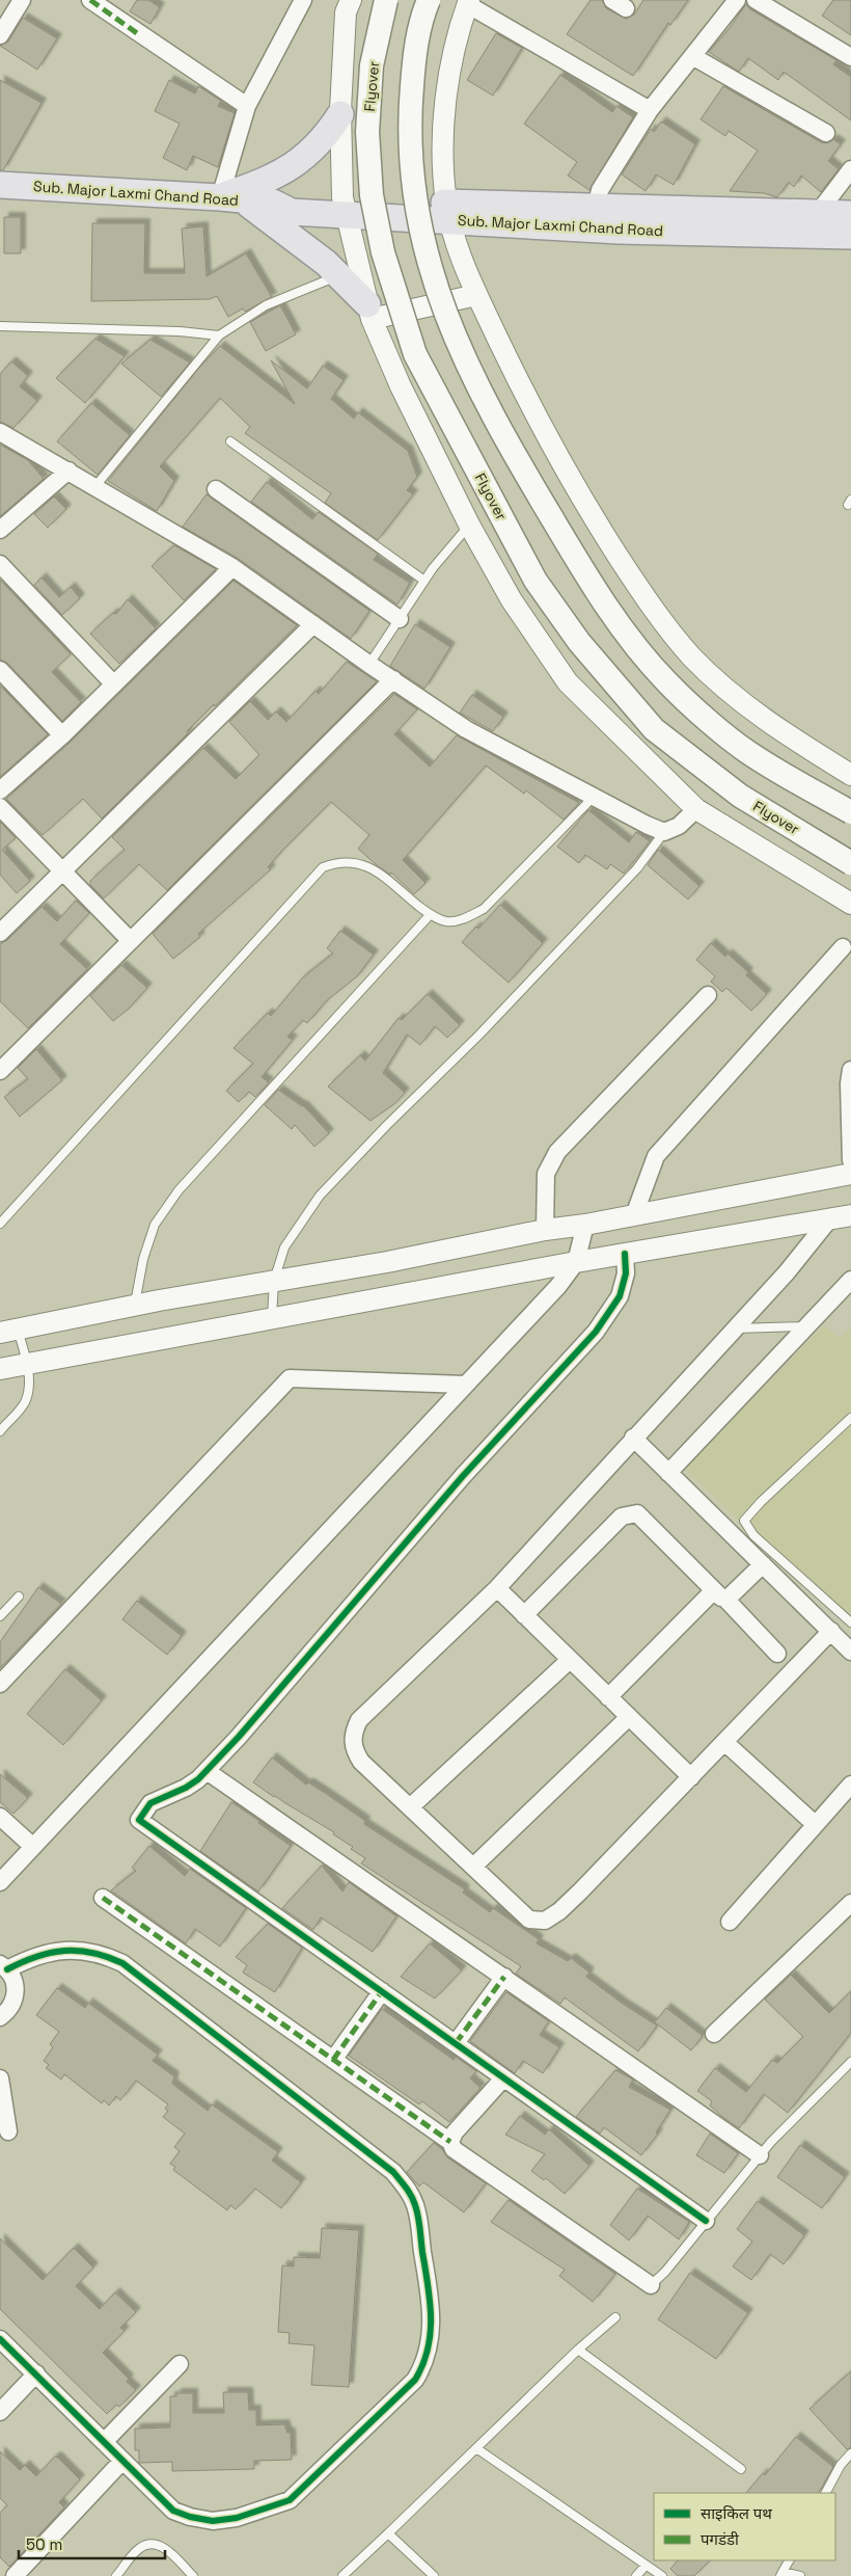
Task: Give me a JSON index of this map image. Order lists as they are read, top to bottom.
{
  "streets": {
    "main road": ["Flyover", "Sub. Major Laxmi Chand Road"]
  },
  "legend": ["साइकिल पथ", "पगडंडी"],
  "scale_bar": "50 m"
}
